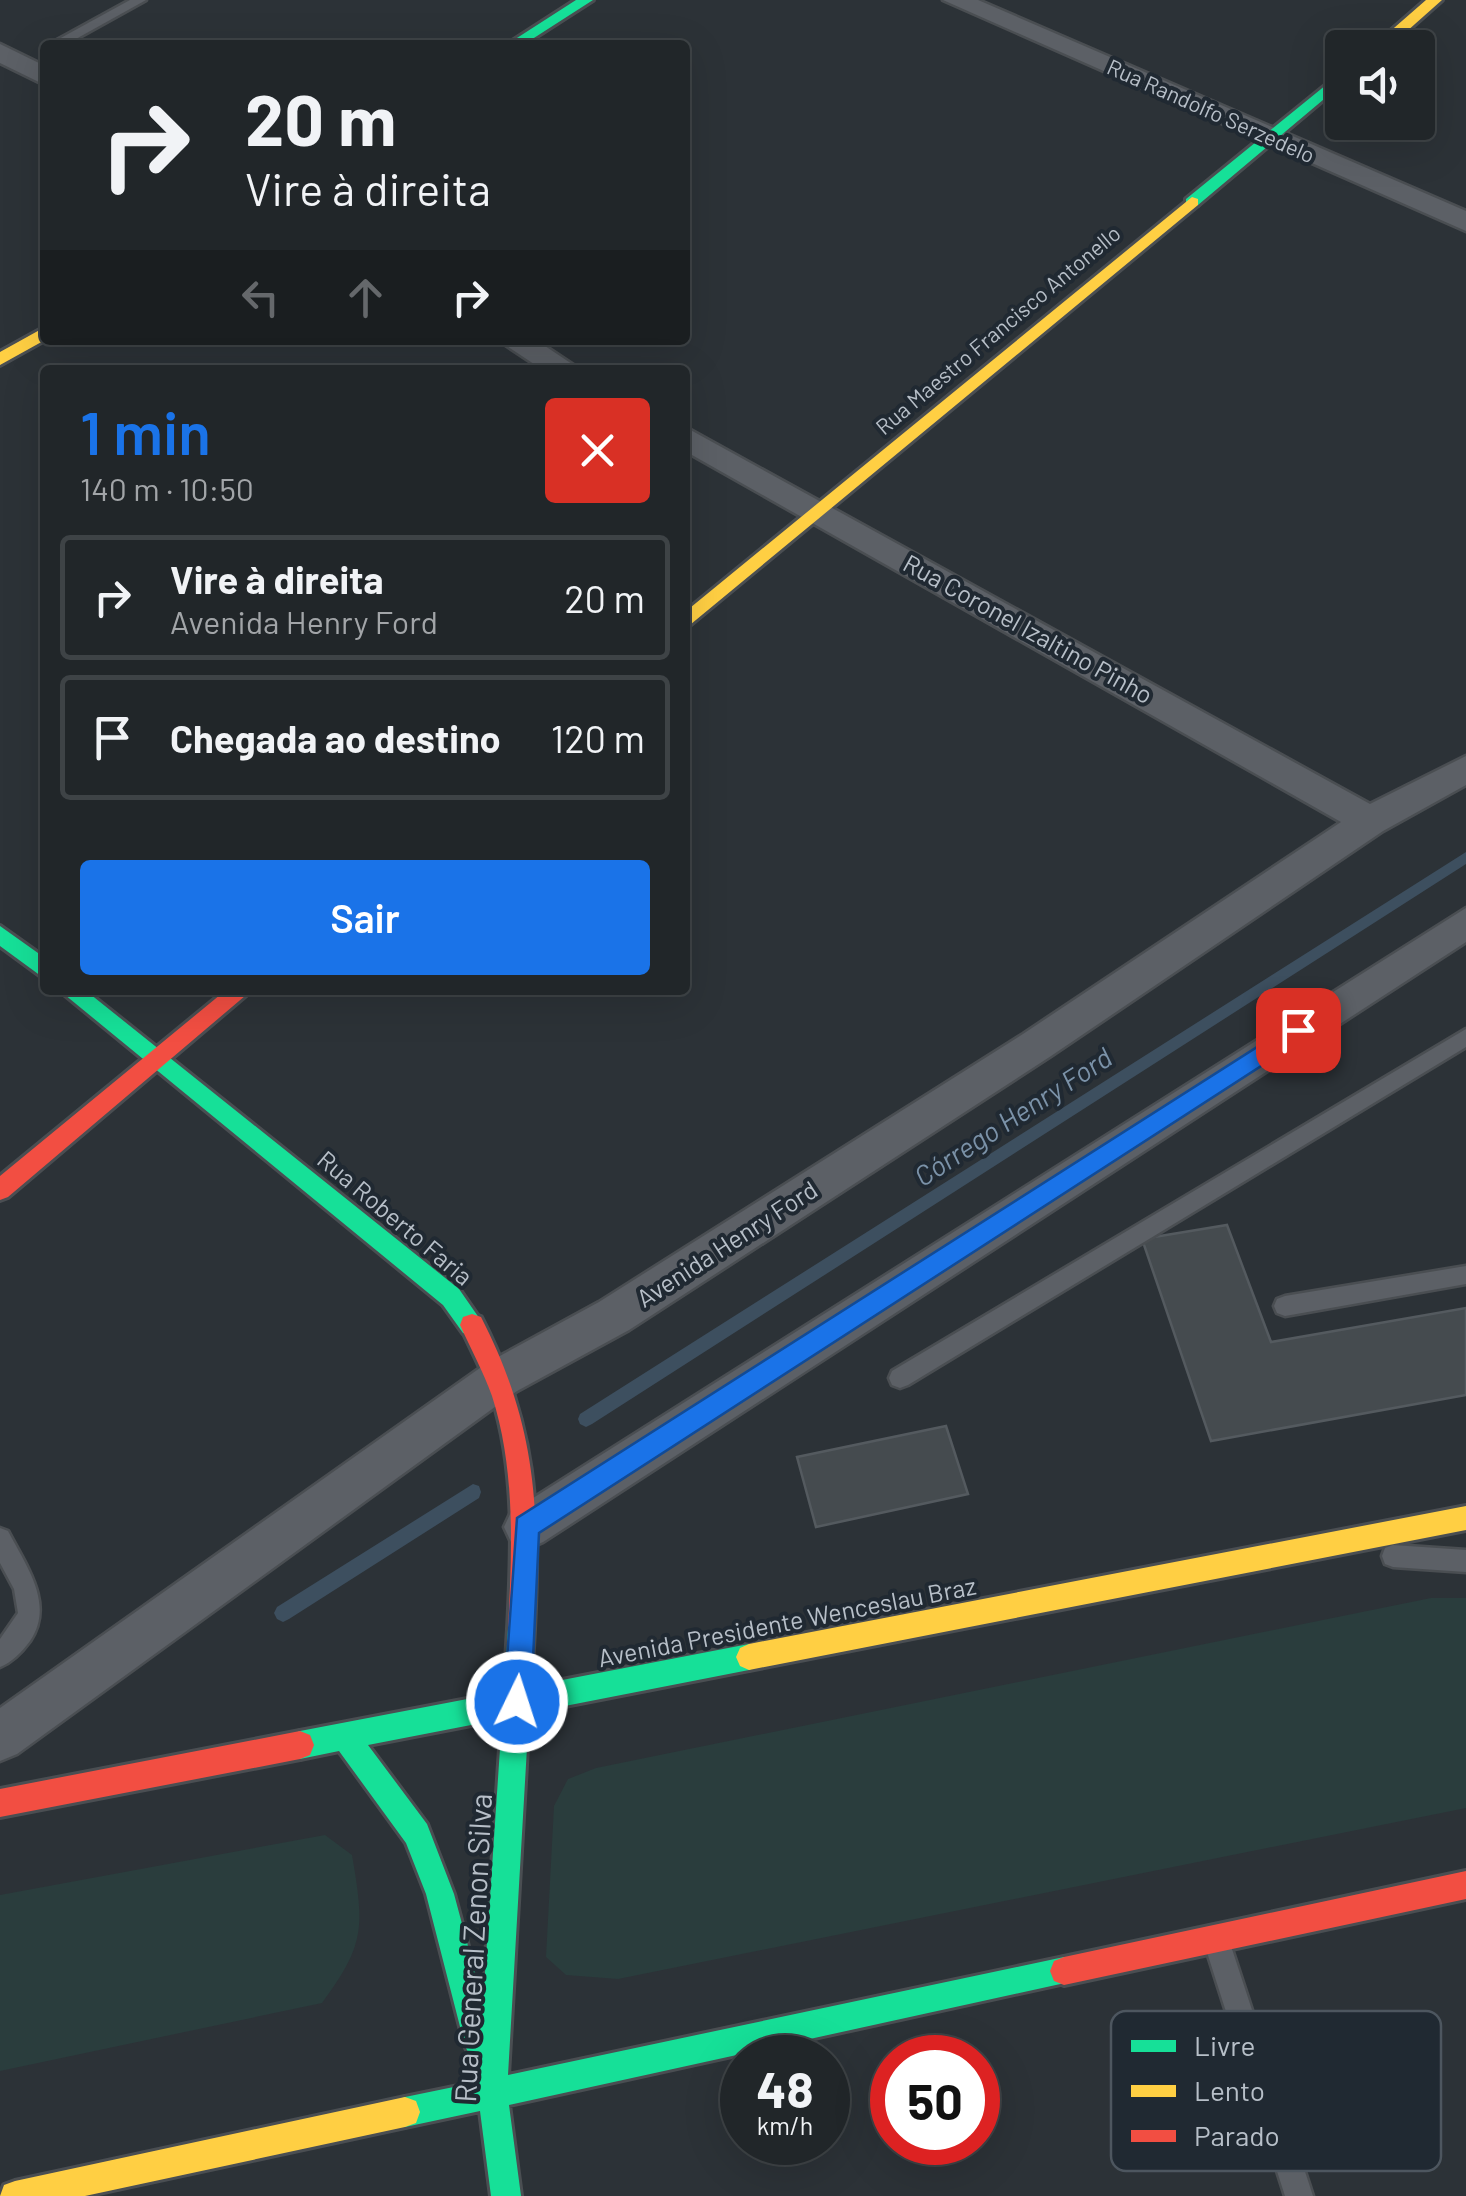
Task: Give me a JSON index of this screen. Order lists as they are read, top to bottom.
{
  "streets": {
    "main road": [
      "Rua Maestro Francisco Antonello",
      "Rua Roberto Faria",
      "Avenida Presidente Wenceslau Braz",
      "Rua General Zenon Silva"
    ],
    "street": ["Rua Randolfo Serzedelo", "Rua Coronel Izaltino Pinho", "Avenida Henry Ford"]
  },
  "crossings": [
    ["Rua Randolfo Serzedelo", "Rua Maestro Francisco Antonello"],
    ["Rua Maestro Francisco Antonello", "Rua Coronel Izaltino Pinho"],
    ["Rua Coronel Izaltino Pinho", "Avenida Henry Ford"],
    ["Rua Roberto Faria", "Avenida Henry Ford"],
    ["Rua Roberto Faria", "Avenida Presidente Wenceslau Braz"],
    ["Rua Roberto Faria", "Rua General Zenon Silva"],
    ["Avenida Presidente Wenceslau Braz", "Rua General Zenon Silva"]
  ],
  "water": ["Córrego Henry Ford"],
  "legend": ["Livre", "Lento", "Parado"],
  "page": {
    "turn": ["20 m", "Vire à direita"],
    "heading": ["1 min", "140 m · 10:50"],
    "list": [
      {
        "name": "Vire à direita",
        "note": "Avenida Henry Ford",
        "value": "20 m"
      },
      {
        "name": "Chegada ao destino",
        "value": "120 m"
      }
    ],
    "buttons": "Sair",
    "speed": "48 km/h",
    "limit": "50"
  }
}
